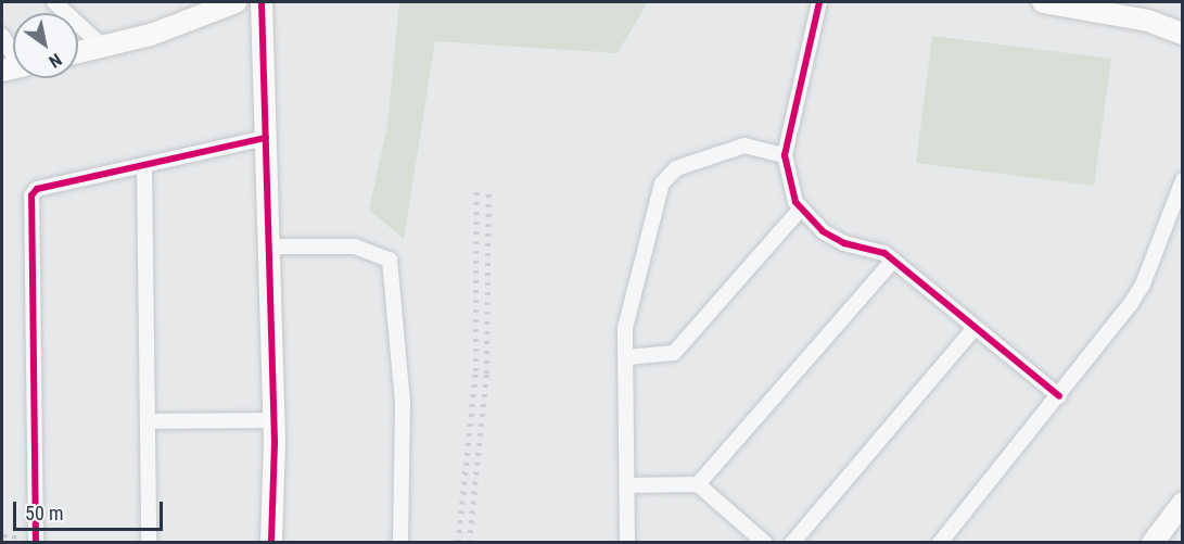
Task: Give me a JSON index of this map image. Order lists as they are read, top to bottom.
{
  "scale_bar": "50 m",
  "north": "bottom right"
}
